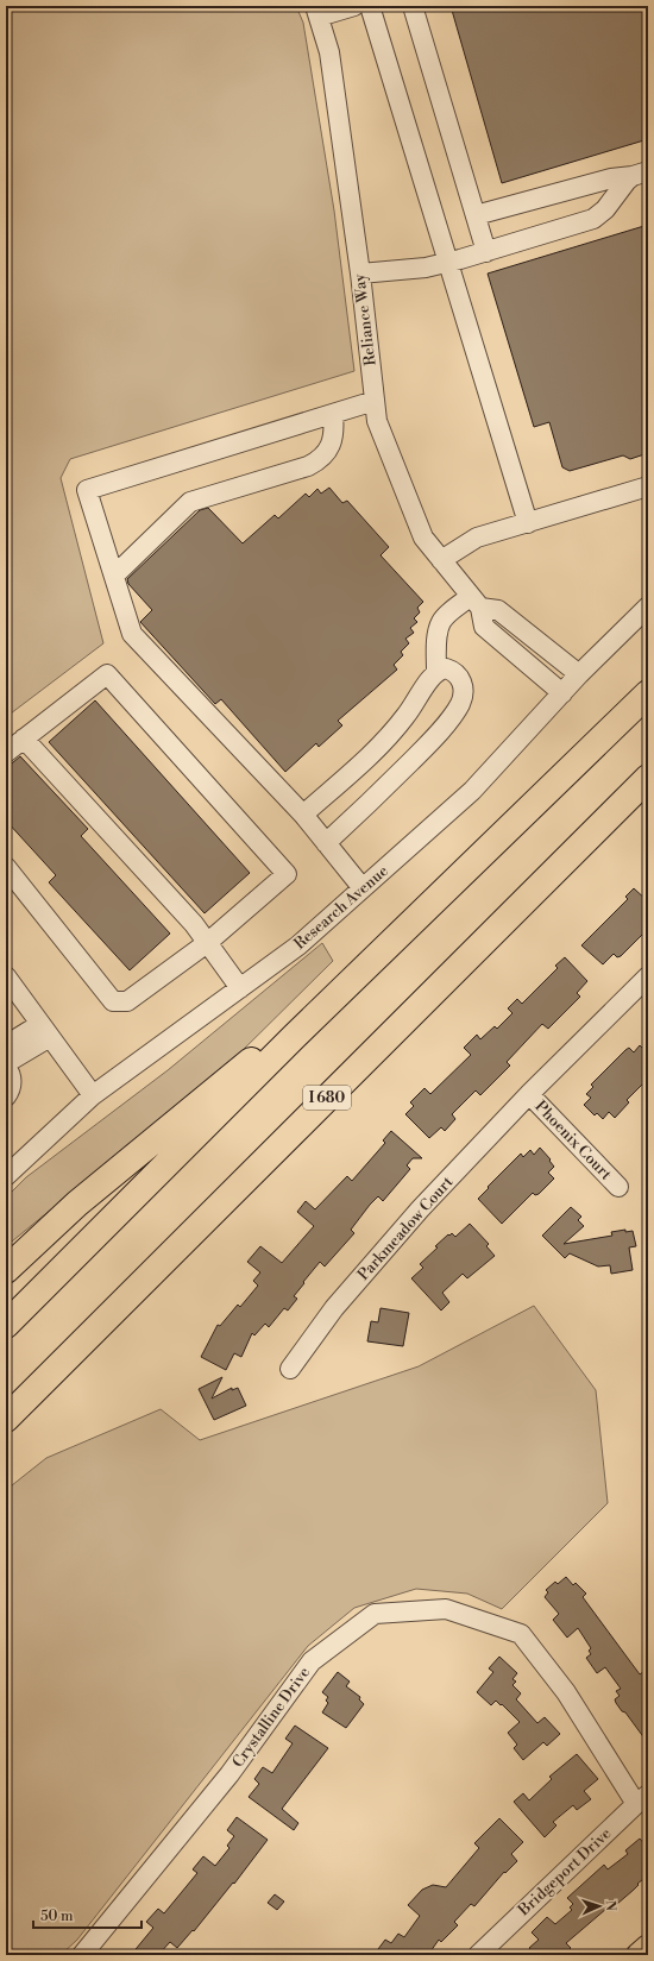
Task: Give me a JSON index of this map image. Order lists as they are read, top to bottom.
{
  "streets": {
    "highway": ["I 680"],
    "street": [
      "Reliance Way",
      "Research Avenue",
      "Phoenix Court",
      "Parkmeadow Court",
      "Crystalline Drive",
      "Bridgeport Drive"
    ]
  },
  "crossings": [
    ["Reliance Way", "Research Avenue"],
    ["Phoenix Court", "Parkmeadow Court"],
    ["Crystalline Drive", "Bridgeport Drive"]
  ],
  "scale_bar": "50 m",
  "north": "right"
}
